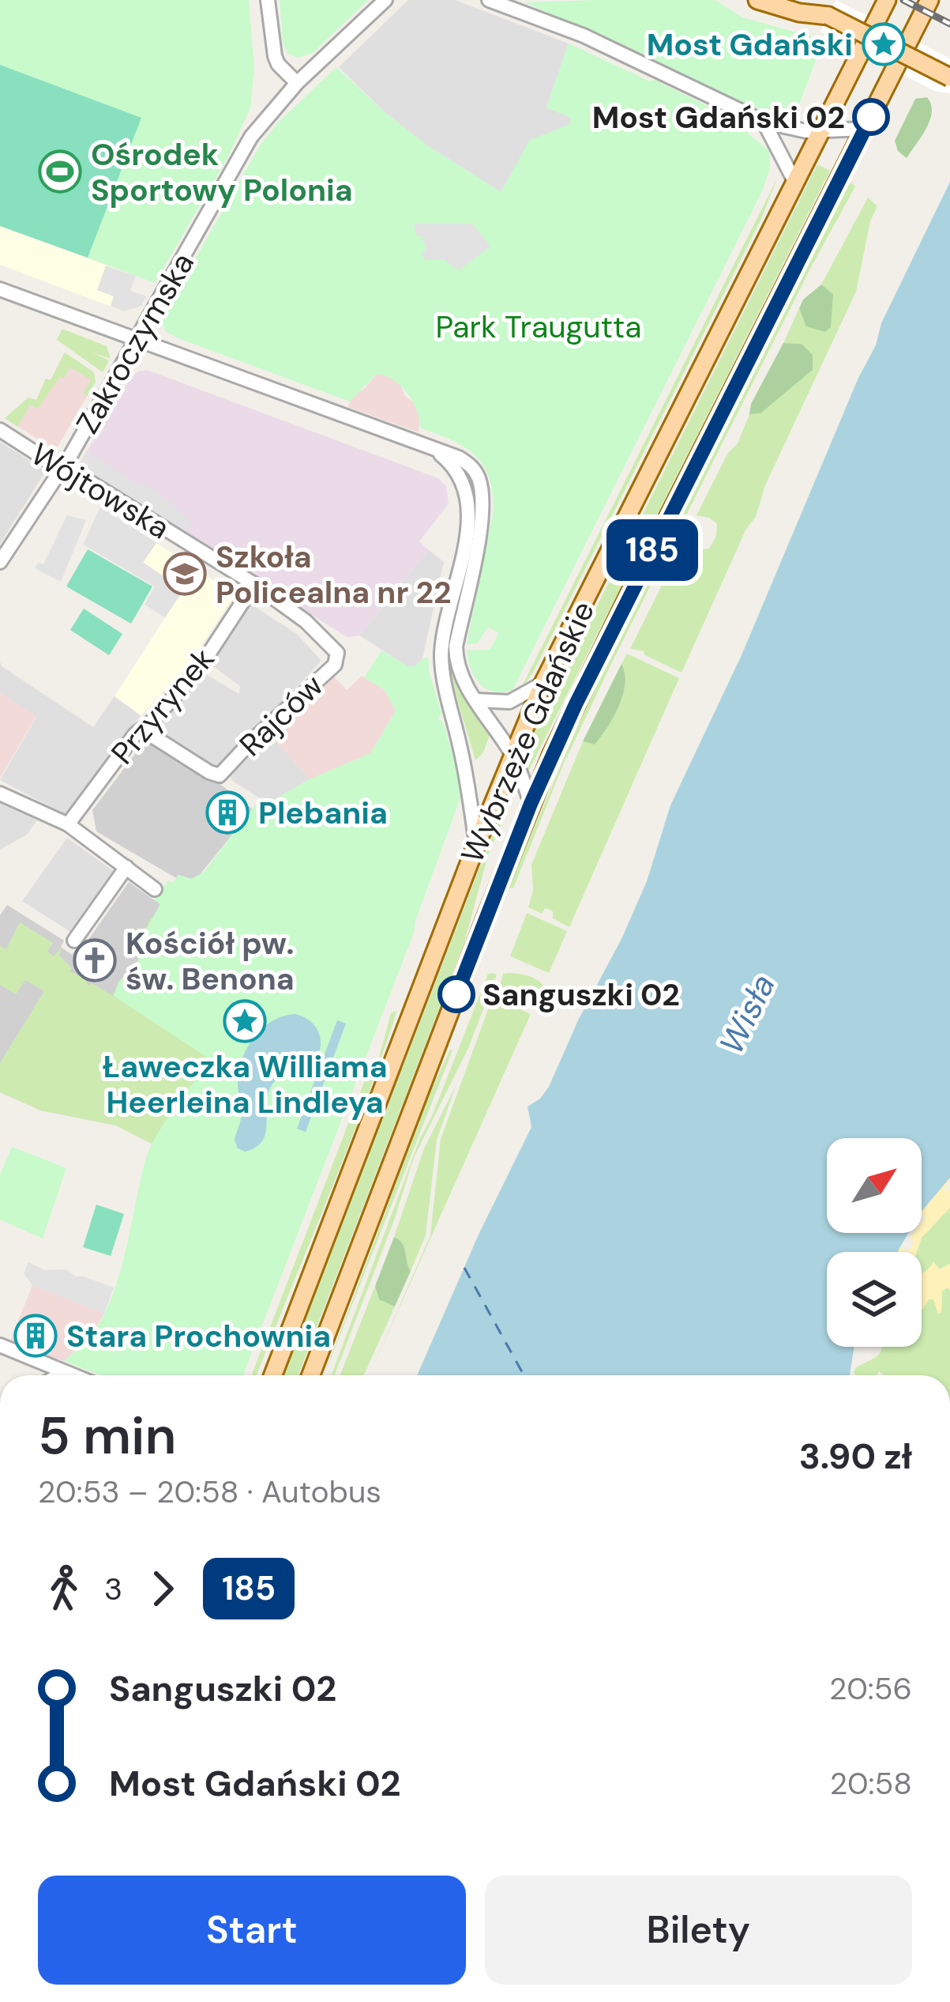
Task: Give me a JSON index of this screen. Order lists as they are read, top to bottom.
{
  "streets": {
    "main road": ["Wybrzeże Gdańskie"],
    "street": [
      "Zakroczymska",
      "Wójtowska",
      "Przyrynek",
      "Rajców"
    ]
  },
  "crossings": [
    ["Zakroczymska", "Wójtowska"],
    ["Wójtowska", "Przyrynek"],
    ["Wójtowska", "Rajców"],
    ["Przyrynek", "Rajców"]
  ],
  "water": ["Wisła"],
  "parks": ["Park Traugutta"],
  "places": {
    "place": ["Most Gdański", "Ławeczka Williama Heerleina Lindleya"],
    "other": ["Most Gdański 02", "Sanguszki 02"],
    "sports": ["Ośrodek Sportowy Polonia"],
    "school or university": ["Szkoła Policealna nr 22"],
    "building": ["Plebania", "Stara Prochownia"],
    "church": ["Kościół pw. św. Benona"]
  },
  "lines": ["bus line 185"],
  "north": "top right",
  "page": {
    "on_map": "185",
    "heading": ["5 min", "20:53 – 20:58 · Autobus", "3.90 zł"],
    "legs": ["3", "185"],
    "list": [
      {
        "name": "Sanguszki 02",
        "value": "20:56"
      },
      {
        "name": "Most Gdański 02",
        "value": "20:58"
      }
    ],
    "buttons": ["Start", "Bilety"]
  }
}
